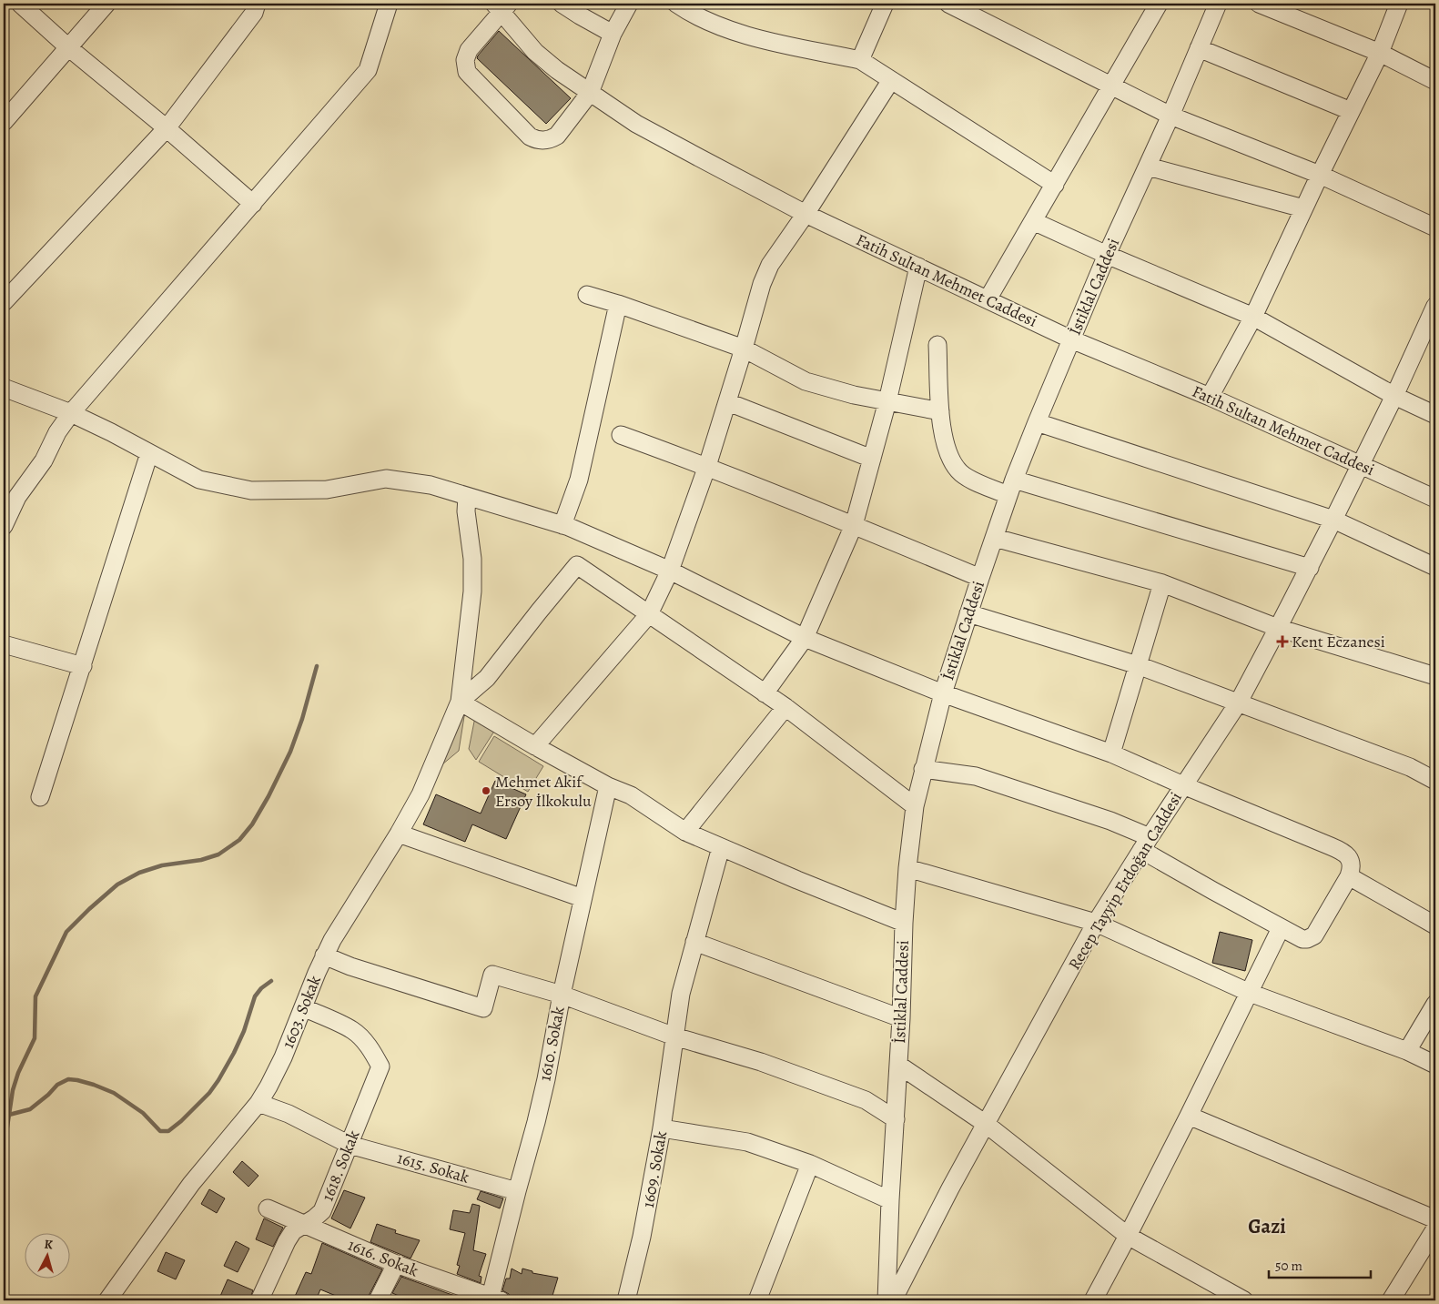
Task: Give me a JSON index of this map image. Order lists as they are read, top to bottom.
{
  "streets": {
    "street": [
      "Fatih Sultan Mehmet Caddesi",
      "İstiklal Caddesi",
      "Recep Tayyip Erdoğan Caddesi",
      "1603. Sokak",
      "1610. Sokak",
      "1618. Sokak",
      "1615. Sokak",
      "1609. Sokak",
      "1616. Sokak"
    ]
  },
  "crossings": [
    ["Fatih Sultan Mehmet Caddesi", "İstiklal Caddesi"],
    ["Fatih Sultan Mehmet Caddesi", "Recep Tayyip Erdoğan Caddesi"],
    ["1603. Sokak", "1618. Sokak"],
    ["1603. Sokak", "1615. Sokak"],
    ["1610. Sokak", "1615. Sokak"],
    ["1610. Sokak", "1616. Sokak"],
    ["1618. Sokak", "1615. Sokak"],
    ["1618. Sokak", "1616. Sokak"]
  ],
  "districts": ["Gazi"],
  "places": {
    "health": ["Kent Eczanesi"],
    "other": ["Mehmet Akif Ersoy İlkokulu"]
  },
  "scale_bar": "50 m",
  "north": "top"
}
